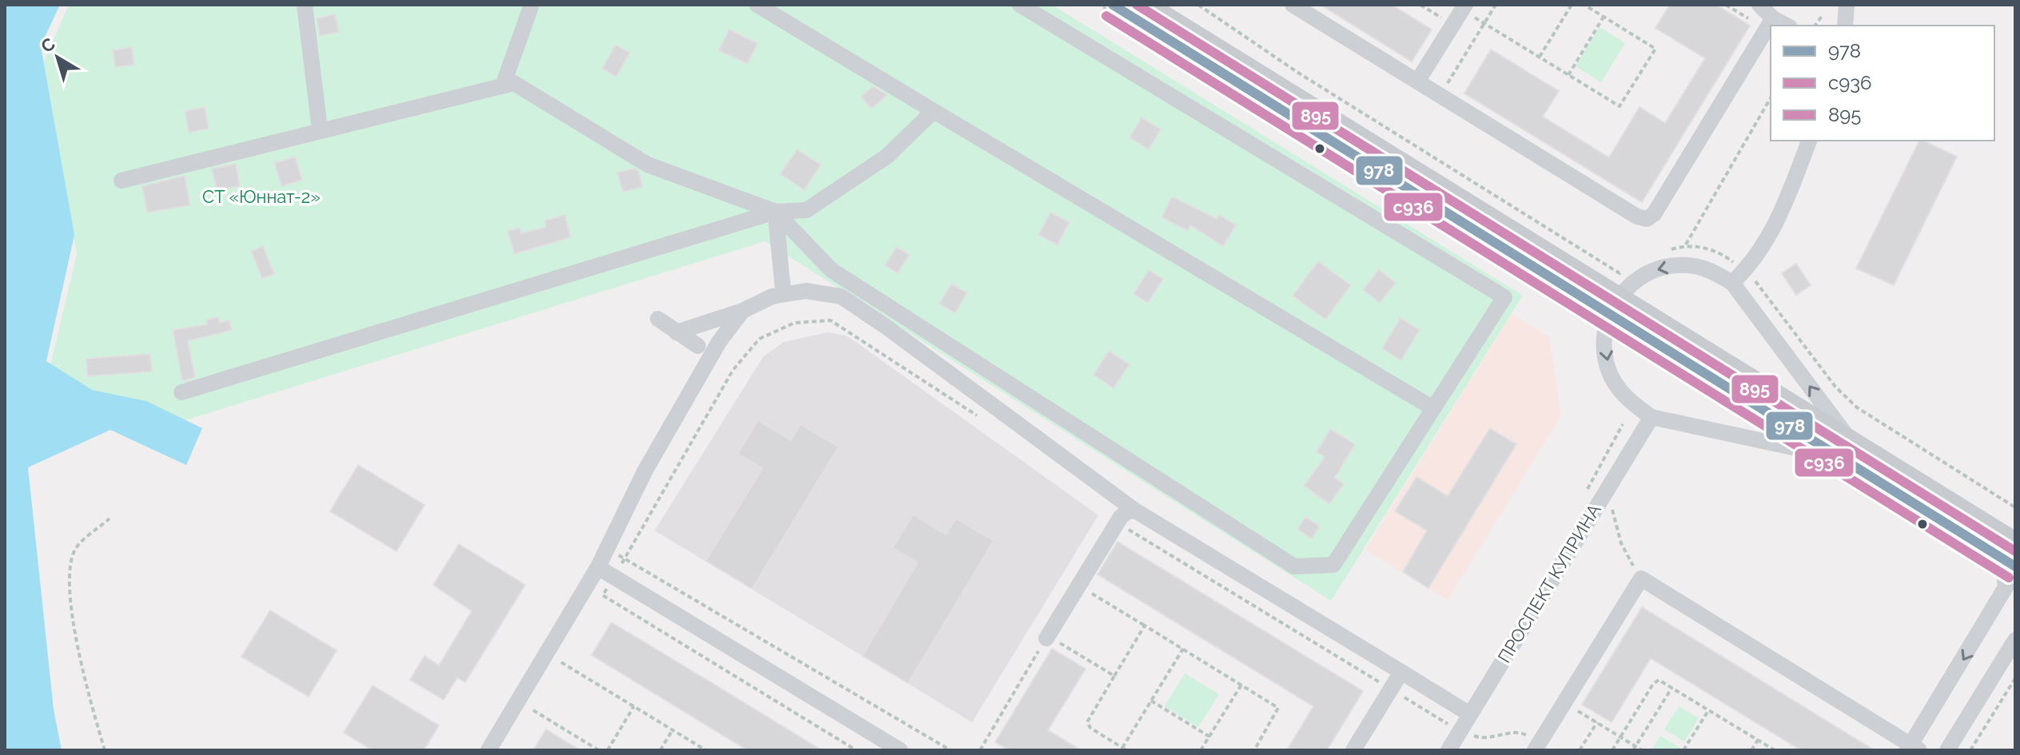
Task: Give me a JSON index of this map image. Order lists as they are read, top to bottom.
{
  "streets": {
    "street": ["ПРОСПЕКТ КУПРИНА"]
  },
  "parks": ["СТ «Юннат-2»"],
  "lines": ["transit line 978", "transit line 895", "transit line с936"],
  "legend": ["978", "с936", "895"],
  "north": "top left"
}
